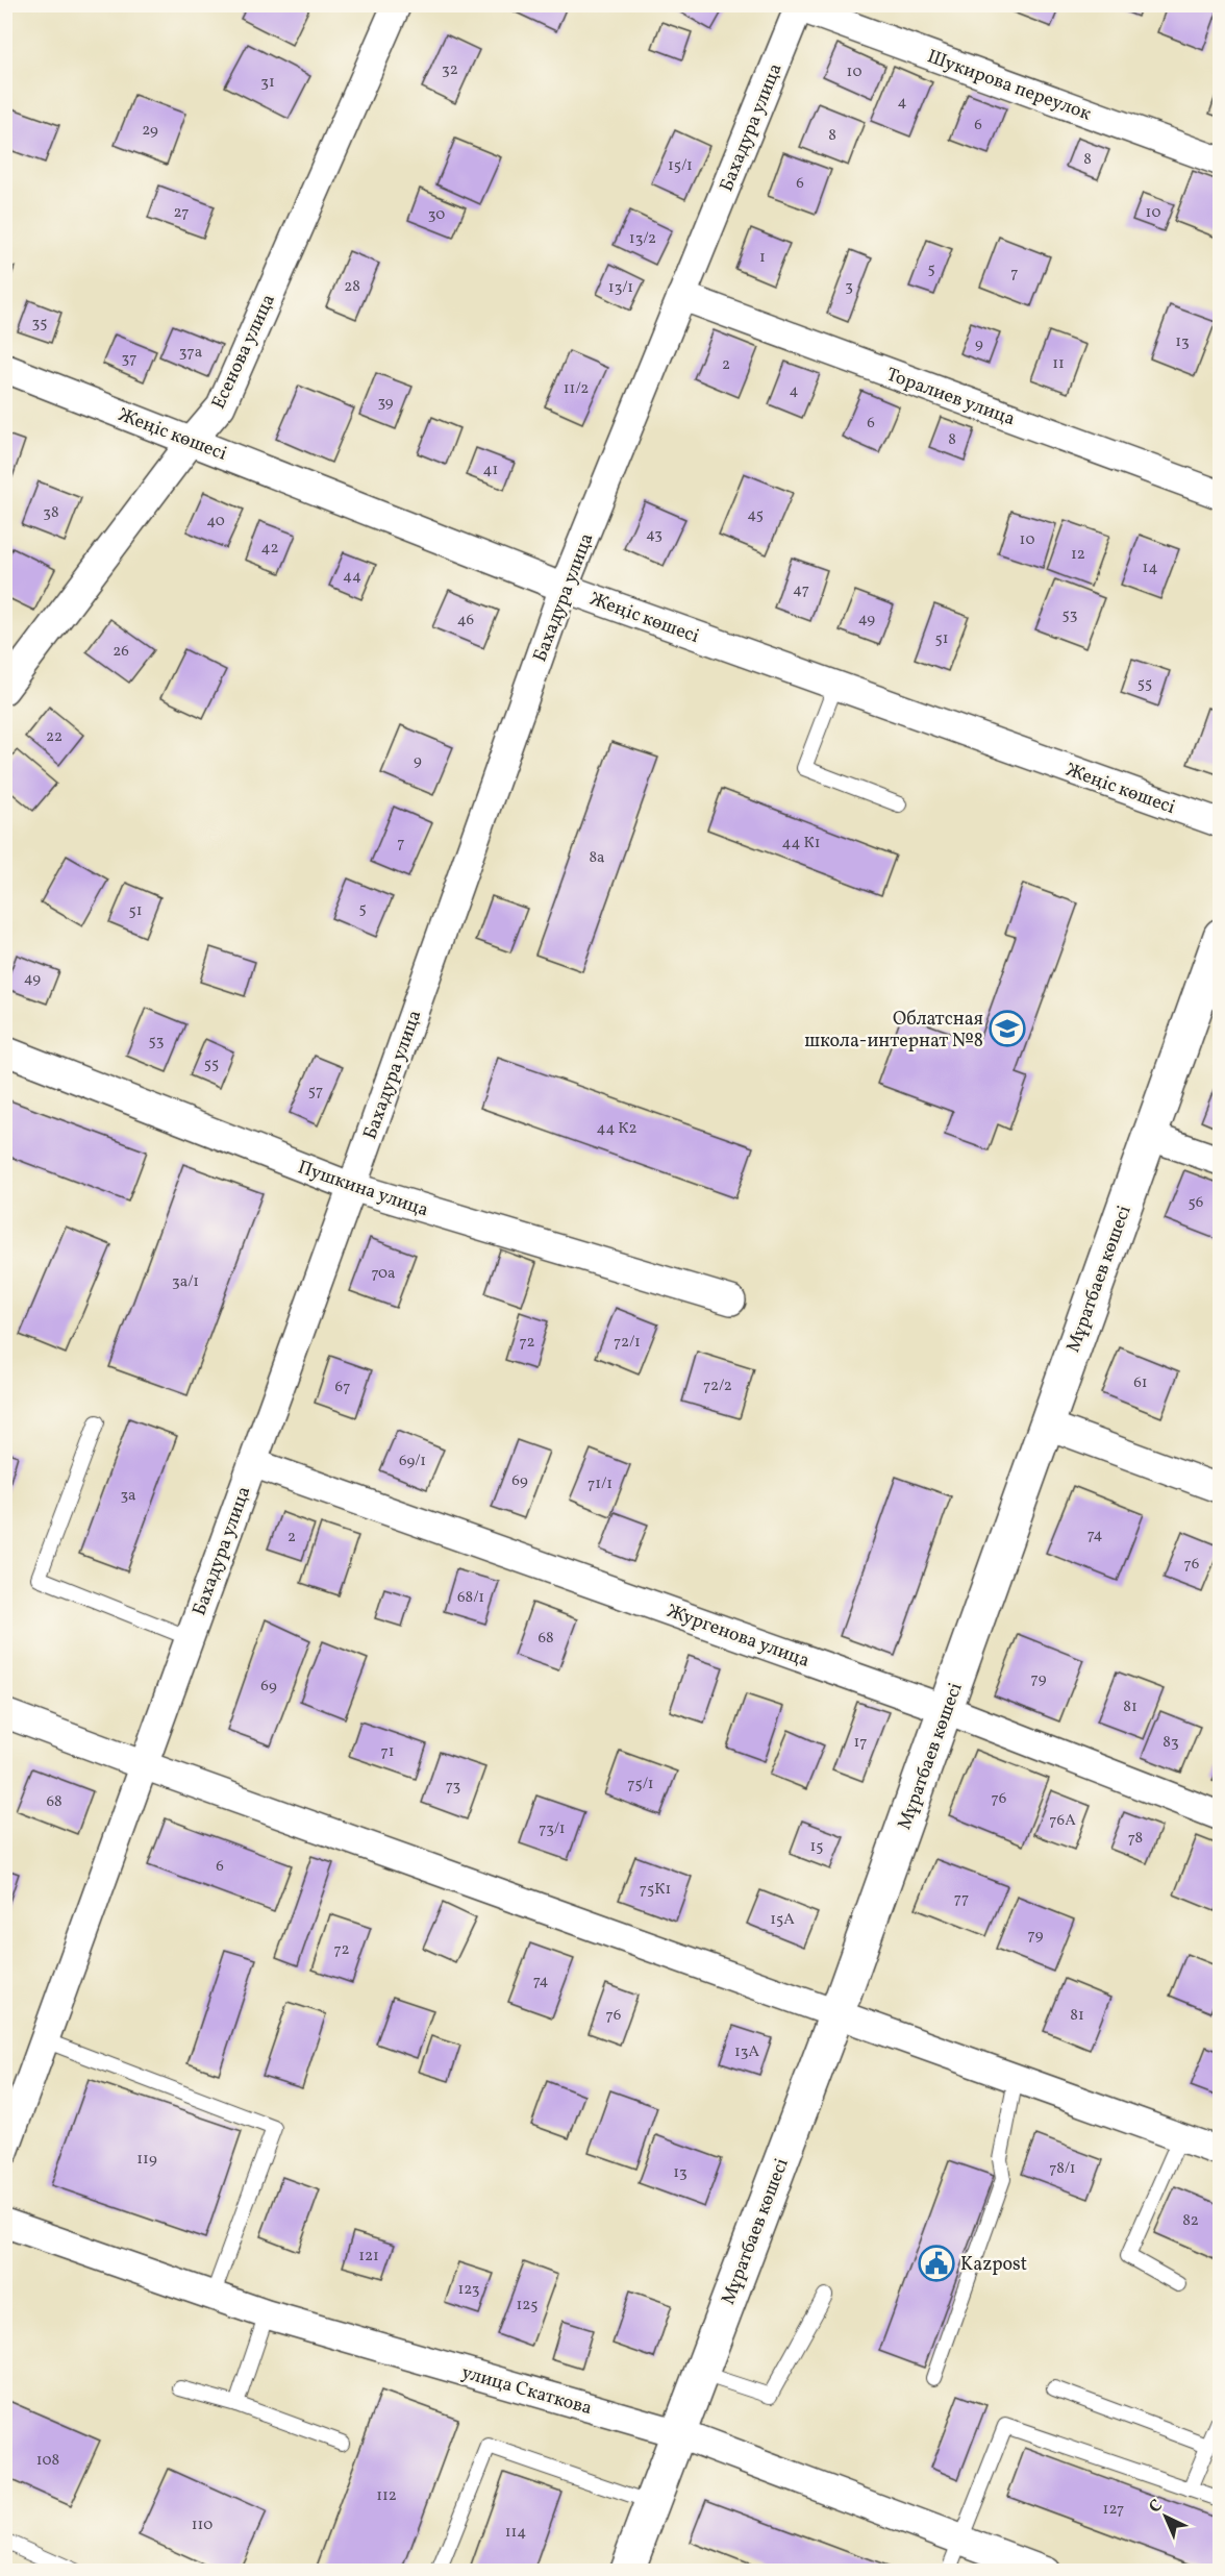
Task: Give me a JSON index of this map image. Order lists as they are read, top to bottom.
{
  "streets": {
    "street": [
      "Шукирова переулок",
      "Бахадура улица",
      "Есенова улица",
      "Торалиев улица",
      "Жеңіс көшесі",
      "Пушкина улица",
      "Мұратбаев көшесі",
      "Жургенова улица",
      "улица Скаткова"
    ]
  },
  "crossings": [
    ["Шукирова переулок", "Бахадура улица"],
    ["Бахадура улица", "Торалиев улица"],
    ["Бахадура улица", "Жеңіс көшесі"],
    ["Бахадура улица", "Пушкина улица"],
    ["Бахадура улица", "Жургенова улица"],
    ["Есенова улица", "Жеңіс көшесі"],
    ["Мұратбаев көшесі", "Жургенова улица"],
    ["Мұратбаев көшесі", "улица Скаткова"]
  ],
  "places": {
    "school or university": ["Облатсная школа-интернат №8"],
    "public building": ["Kazpost"]
  },
  "house_numbers": [
    "32",
    "10",
    "31",
    "4",
    "6",
    "29",
    "8",
    "8",
    "15/1",
    "6",
    "27",
    "10",
    "30",
    "13/2",
    "1",
    "5",
    "7",
    "28",
    "3",
    "13/1",
    "35",
    "13",
    "9",
    "37а",
    "37",
    "11",
    "2",
    "11/2",
    "4",
    "39",
    "6",
    "8",
    "41",
    "38",
    "45",
    "40",
    "43",
    "10",
    "42",
    "12",
    "14",
    "44",
    "47",
    "53",
    "49",
    "46",
    "51",
    "26",
    "55",
    "22",
    "9",
    "7",
    "44 К1",
    "8а",
    "5",
    "51",
    "49",
    "53",
    "55",
    "57",
    "44 К2",
    "56",
    "70а",
    "3а/1",
    "72",
    "72/1",
    "61",
    "72/2",
    "67",
    "69/1",
    "69",
    "71/1",
    "3а",
    "74",
    "2",
    "76",
    "68/1",
    "68",
    "79",
    "69",
    "81",
    "17",
    "83",
    "71",
    "75/1",
    "73",
    "76",
    "68",
    "76А",
    "73/1",
    "78",
    "15",
    "6",
    "75К1",
    "77",
    "15А",
    "79",
    "72",
    "74",
    "76",
    "81",
    "13А",
    "119",
    "78/1",
    "13",
    "82",
    "121",
    "123",
    "125",
    "108",
    "112",
    "127",
    "110",
    "114"
  ],
  "north": "top left"
}
